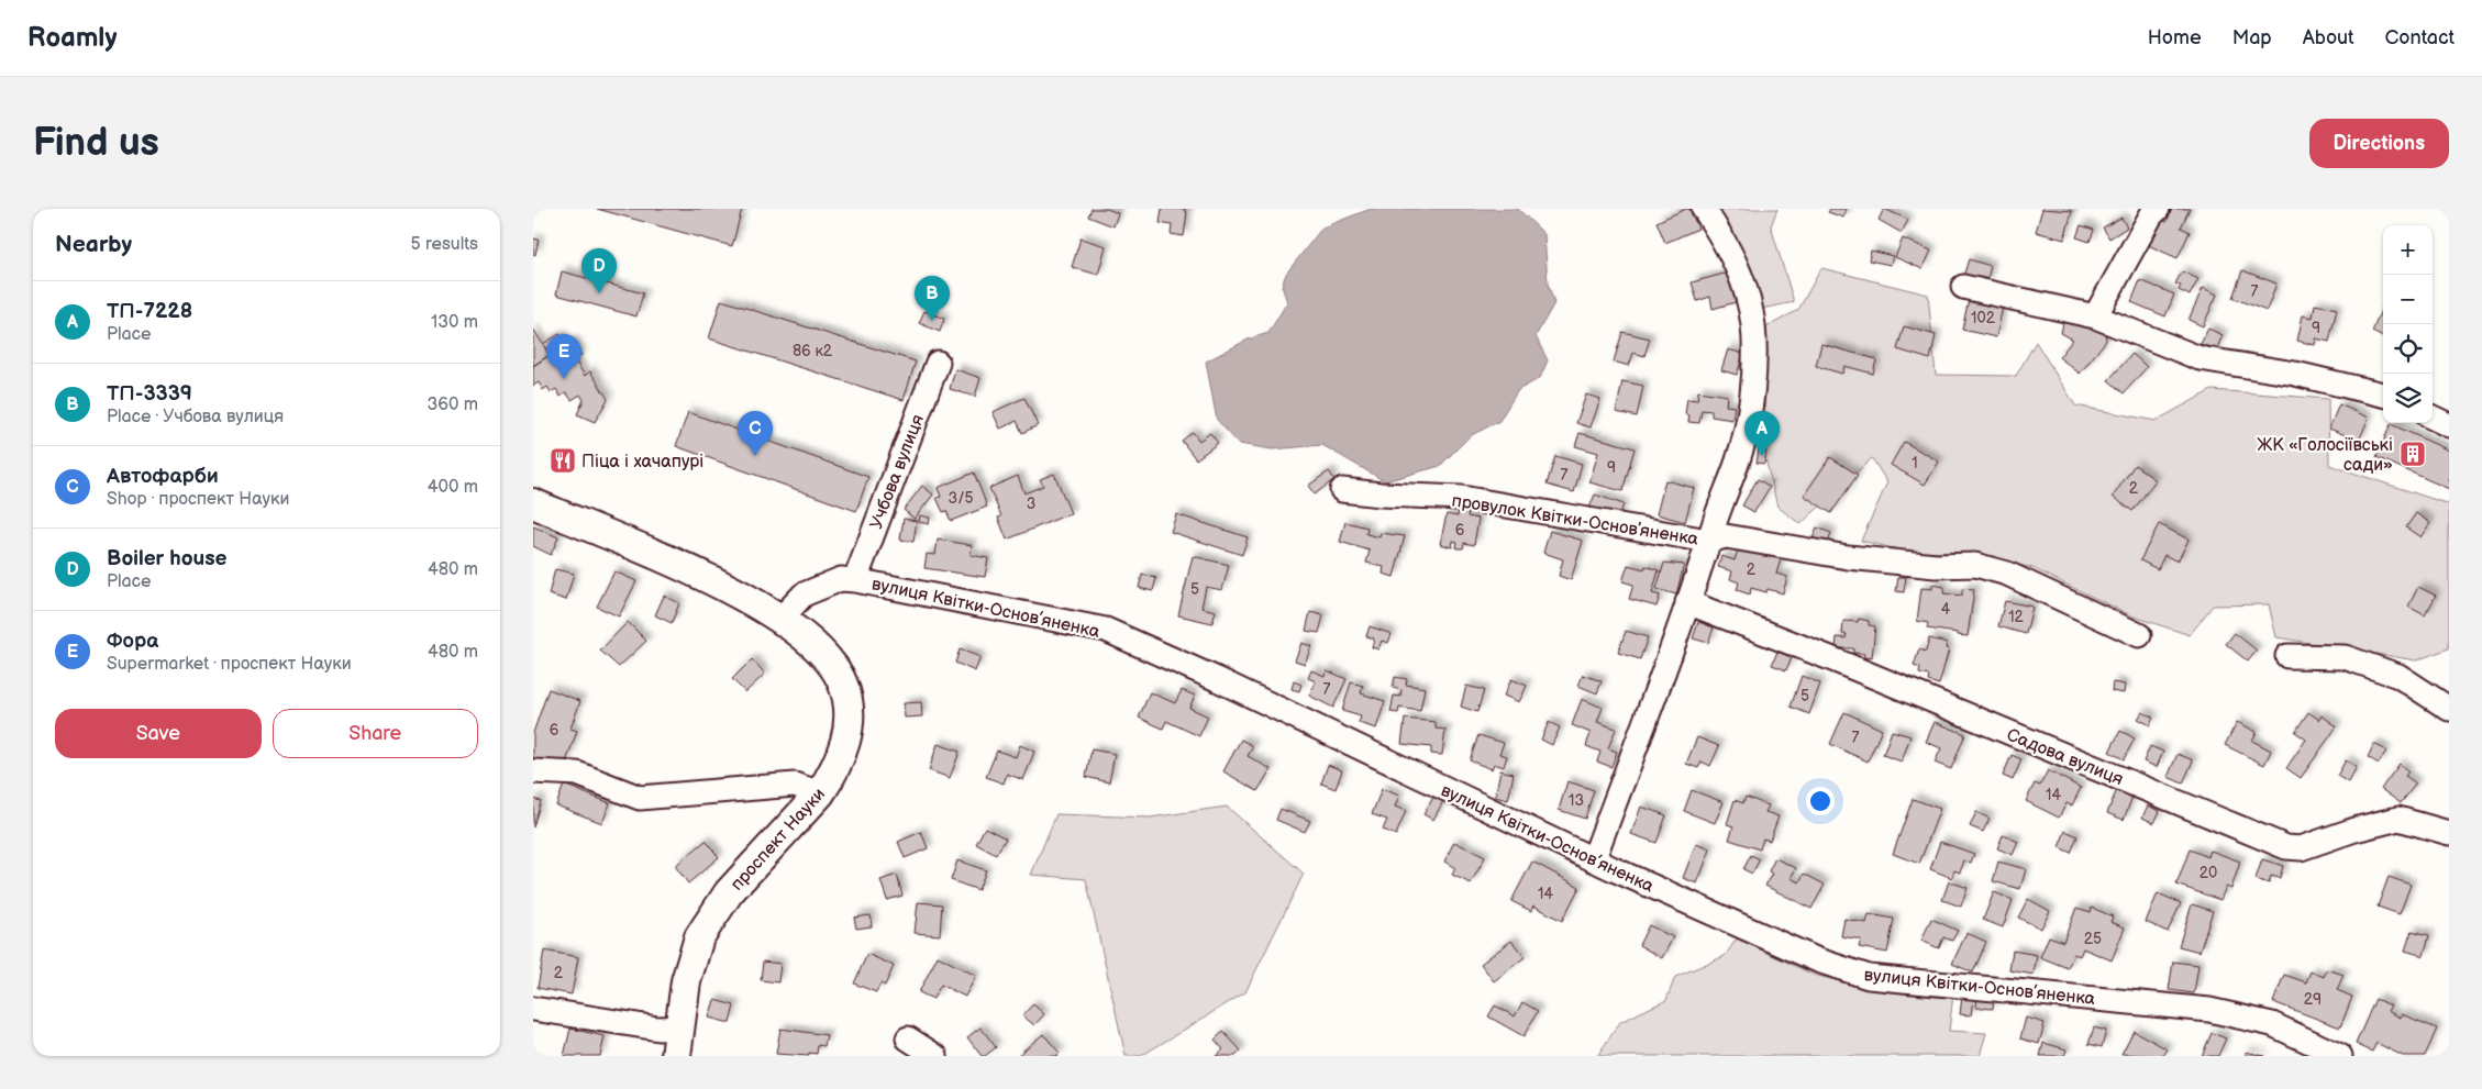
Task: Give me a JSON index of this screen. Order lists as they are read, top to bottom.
{
  "streets": {
    "main road": ["проспект Науки"],
    "street": [
      "Учбова вулиця",
      "провулок Квітки-Основʼяненка",
      "вулиця Квітки-Основ’яненка",
      "Садова вулиця"
    ]
  },
  "crossings": [
    ["Учбова вулиця", "вулиця Квітки-Основ’яненка"],
    ["провулок Квітки-Основʼяненка", "вулиця Квітки-Основ’яненка"],
    ["провулок Квітки-Основʼяненка", "Садова вулиця"],
    ["вулиця Квітки-Основ’яненка", "проспект Науки"]
  ],
  "places": {
    "building": ["ЖК «Голосіївські сади»"],
    "restaurant": ["Піца і хачапурі"]
  },
  "house_numbers": [
    "7",
    "102",
    "9",
    "86 к2",
    "1",
    "9",
    "7",
    "2",
    "3/5",
    "3",
    "6",
    "2",
    "5",
    "4",
    "12",
    "7",
    "5",
    "6",
    "7",
    "14",
    "13",
    "20",
    "14",
    "25",
    "2",
    "29"
  ],
  "page": {
    "header": "Roamly",
    "nav": [
      "Home",
      "Map",
      "About",
      "Contact"
    ],
    "buttons": [
      "Directions",
      ["Save", "Share"]
    ],
    "title": "Find us",
    "heading": ["Nearby", "5 results"],
    "map_buttons": ["+", "−"],
    "pins": [
      "D",
      "B",
      "E",
      "A",
      "C"
    ],
    "list": [
      {
        "mark": "A",
        "name": "ТП-7228",
        "note": "Place",
        "value": "130 m"
      },
      {
        "mark": "B",
        "name": "ТП-3339",
        "note": "Place · Учбова вулиця",
        "value": "360 m"
      },
      {
        "mark": "C",
        "name": "Автофарби",
        "note": "Shop · проспект Науки",
        "value": "400 m"
      },
      {
        "mark": "D",
        "name": "Boiler house",
        "note": "Place",
        "value": "480 m"
      },
      {
        "mark": "E",
        "name": "Фора",
        "note": "Supermarket · проспект Науки",
        "value": "480 m"
      }
    ]
  }
}
